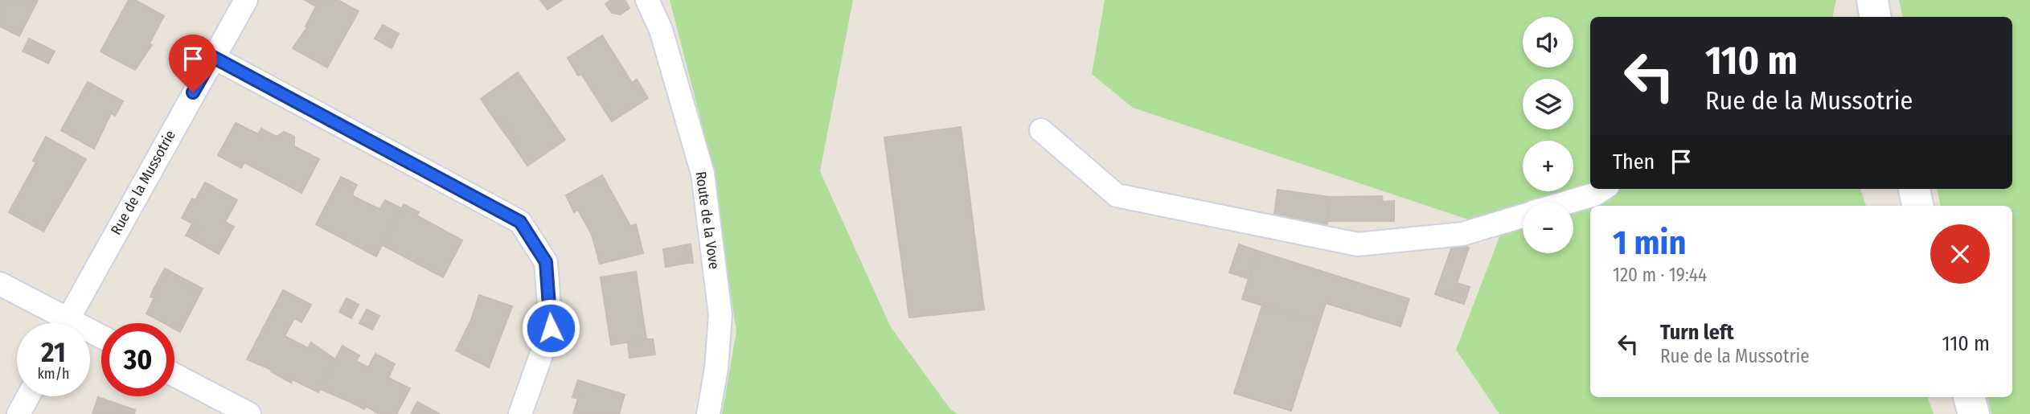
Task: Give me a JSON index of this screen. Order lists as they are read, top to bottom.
{
  "streets": {
    "street": ["Rue de la Mussotrie", "Route de la Vove"]
  },
  "page": {
    "map_buttons": ["+", "−"],
    "turn": ["110 m", "Rue de la Mussotrie"],
    "then": "Then",
    "heading": ["1 min", "120 m · 19:44"],
    "list": [
      {
        "name": "Turn left",
        "note": "Rue de la Mussotrie",
        "value": "110 m"
      }
    ],
    "speed": "21 km/h",
    "limit": "30"
  }
}
